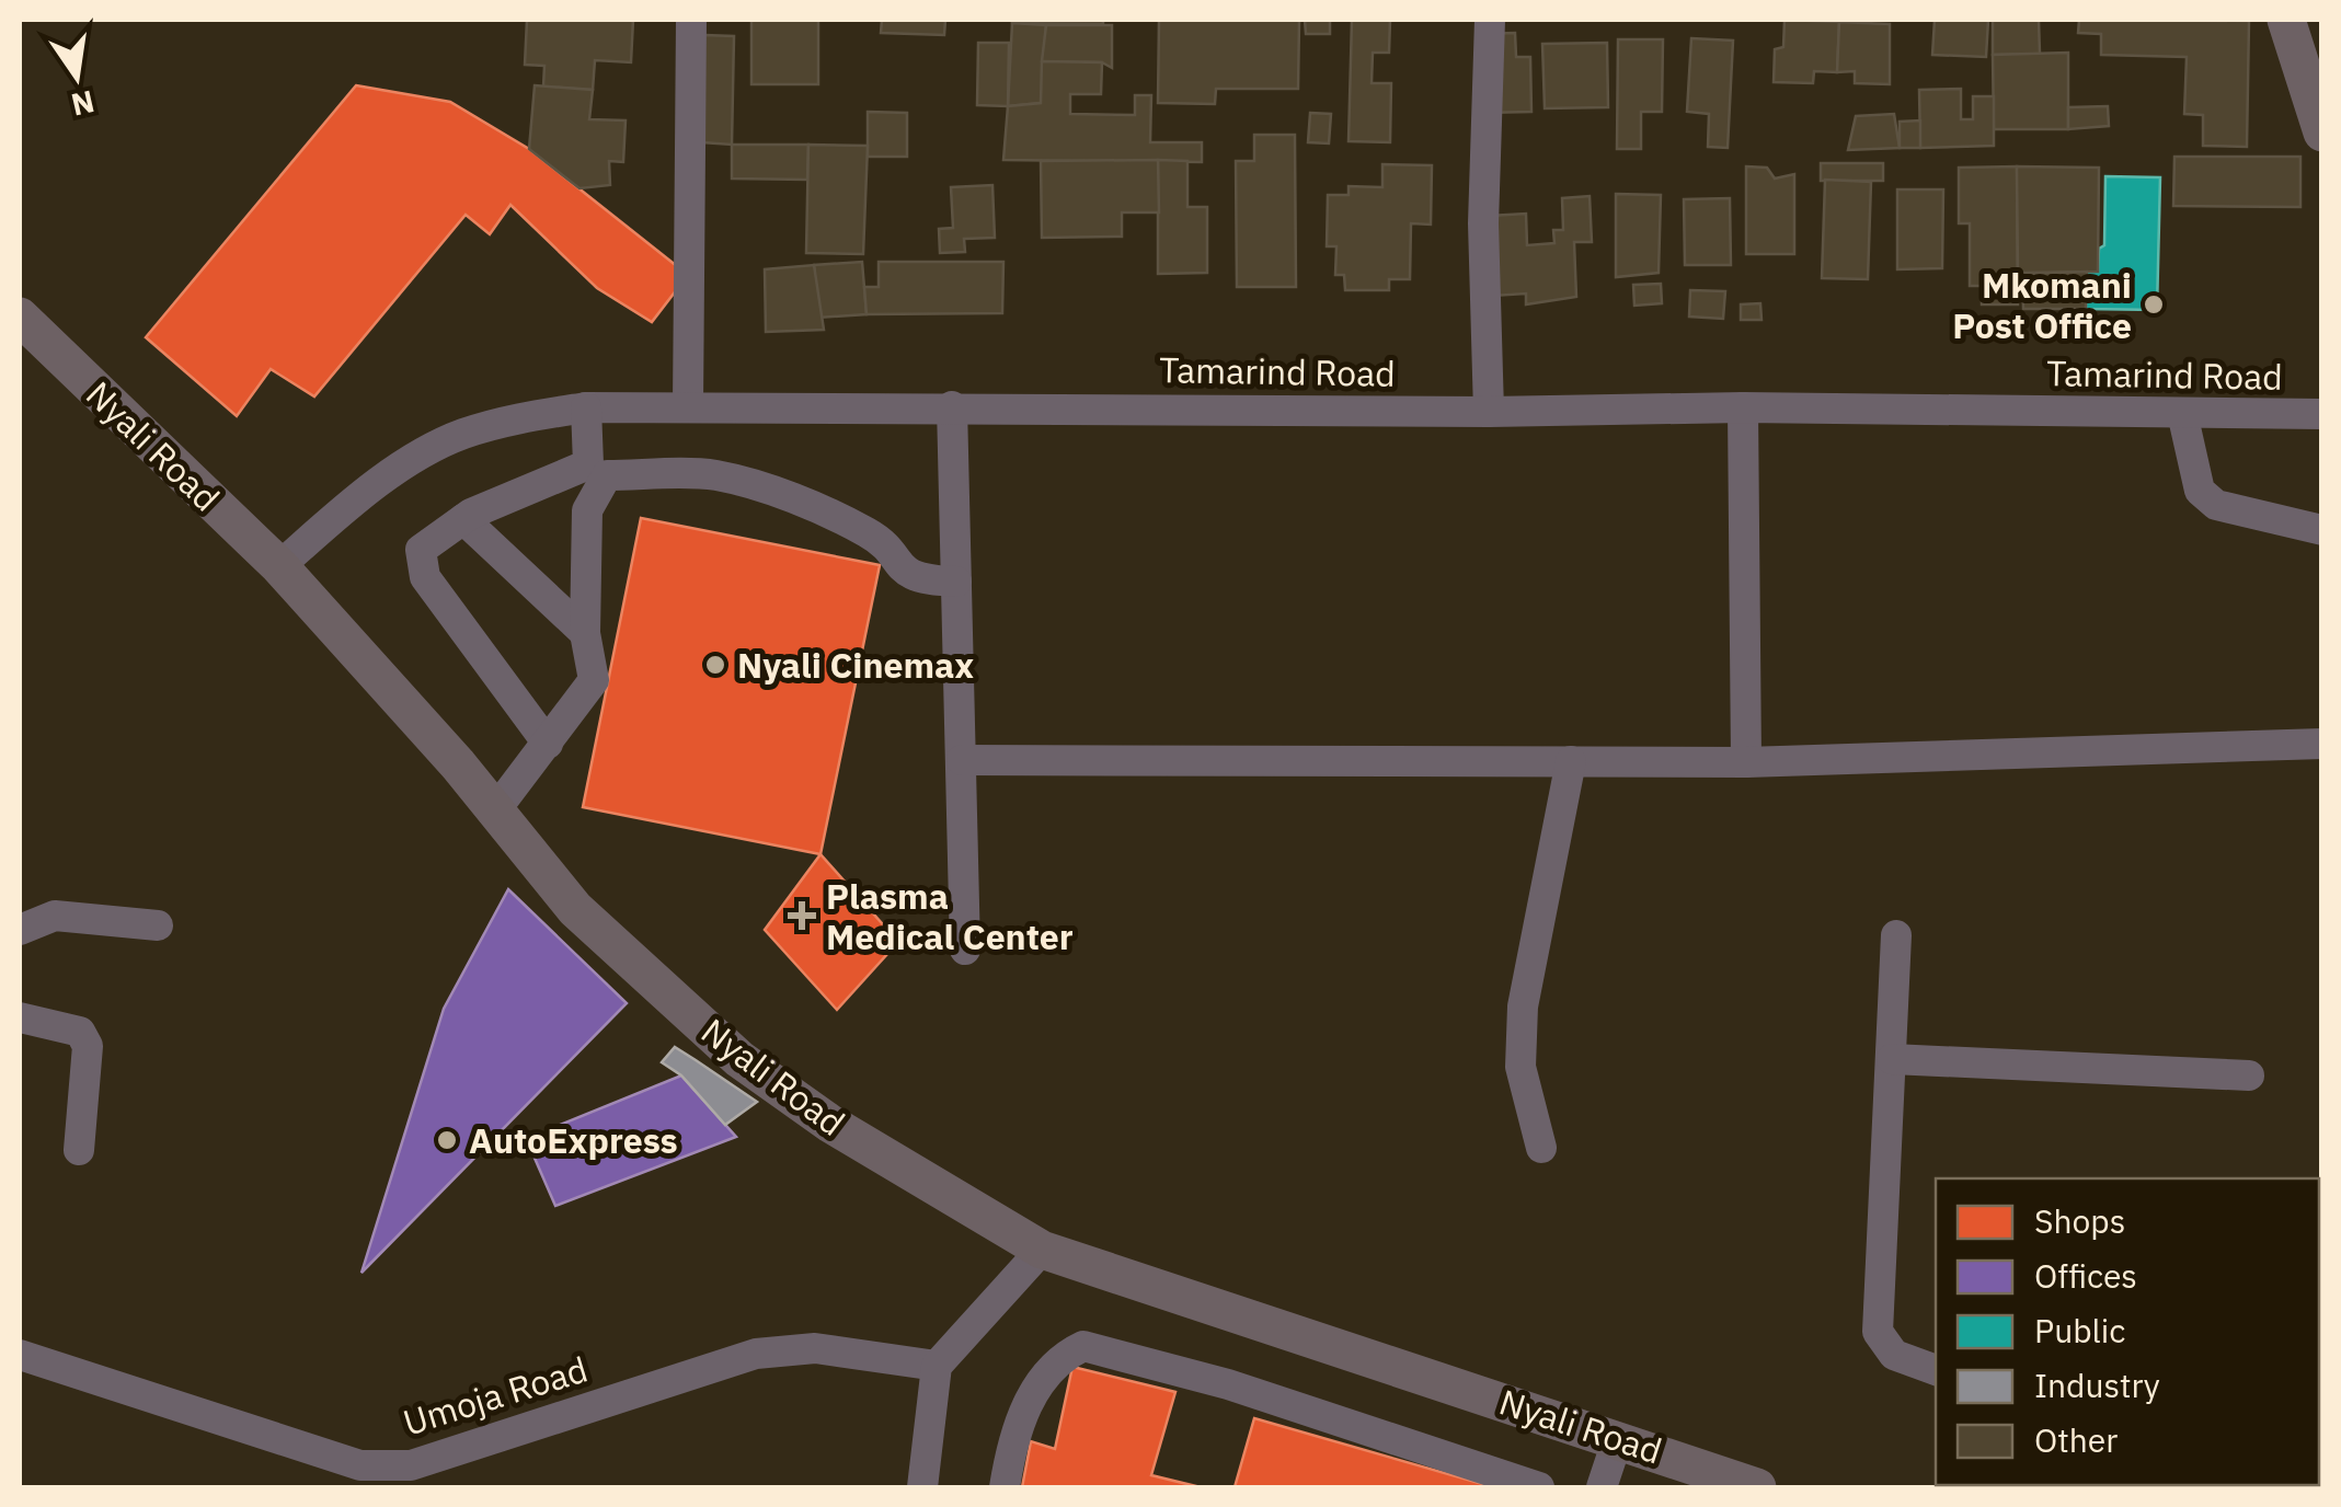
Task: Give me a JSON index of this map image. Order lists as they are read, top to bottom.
{
  "streets": {
    "main road": ["Nyali Road"],
    "street": ["Tamarind Road", "Umoja Road"]
  },
  "crossings": [
    ["Tamarind Road", "Nyali Road"]
  ],
  "places": {
    "other": ["Mkomani Post Office", "Nyali Cinemax", "AutoExpress"],
    "health": ["Plasma Medical Center"]
  },
  "legend": [
    "Shops",
    "Offices",
    "Public",
    "Industry",
    "Other"
  ],
  "north": "bottom"
}
